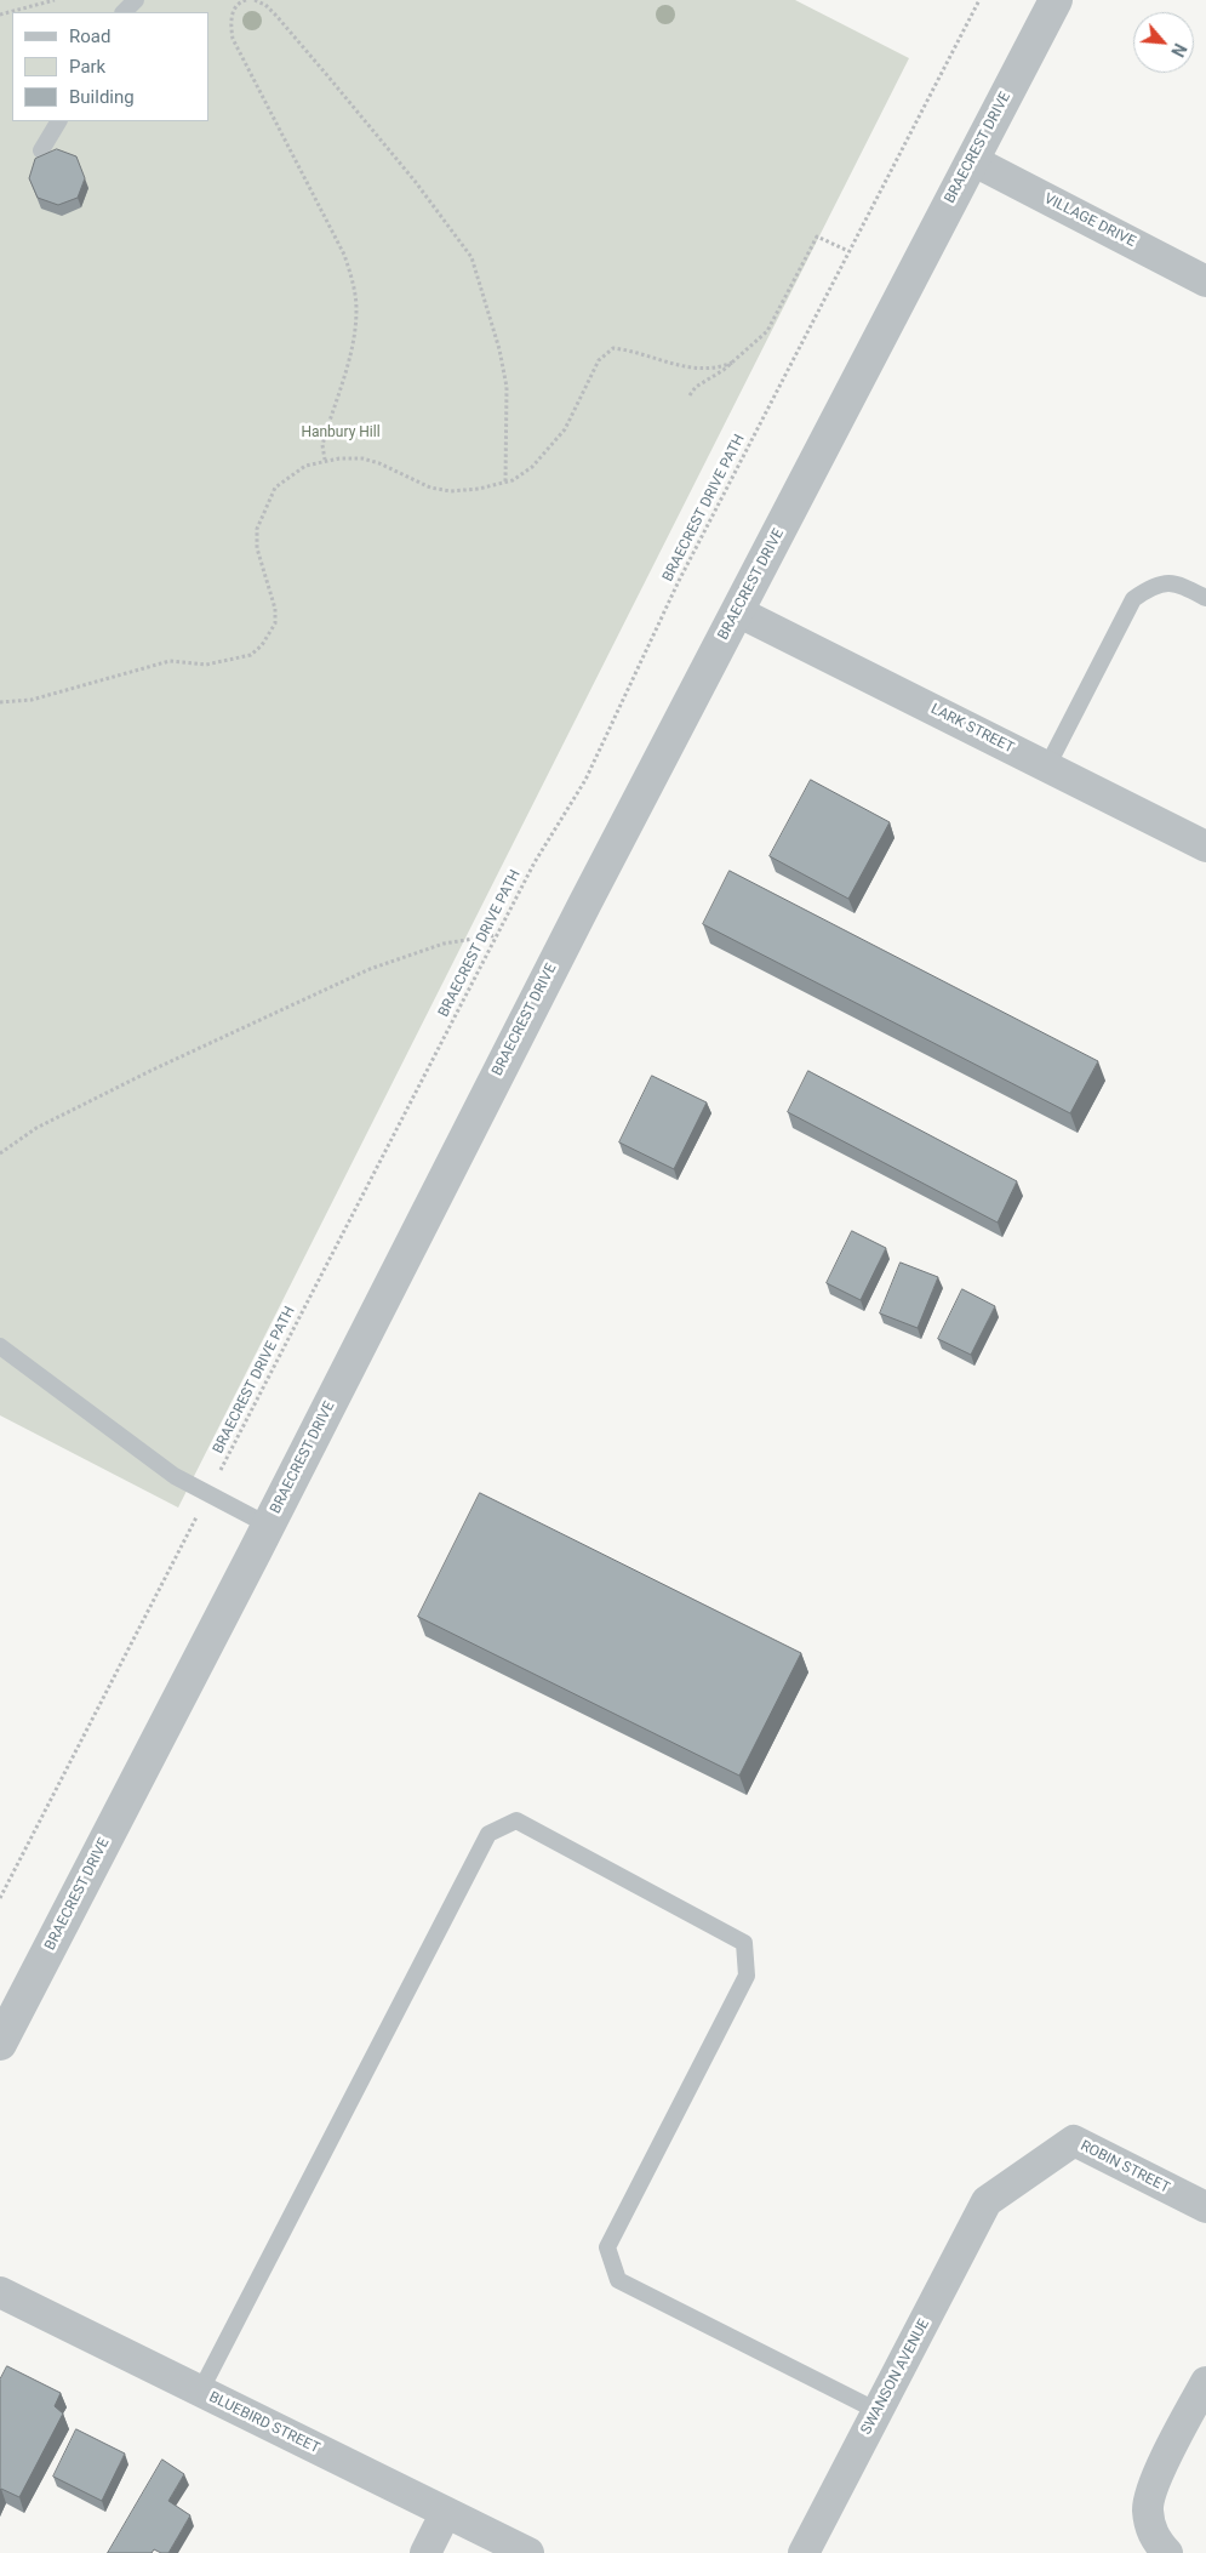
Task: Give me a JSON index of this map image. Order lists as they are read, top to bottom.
{
  "streets": {
    "street": [
      "BRAECREST DRIVE",
      "VILLAGE DRIVE",
      "LARK STREET",
      "ROBIN STREET",
      "SWANSON AVENUE",
      "BLUEBIRD STREET"
    ],
    "path": ["BRAECREST DRIVE PATH"]
  },
  "crossings": [
    ["BRAECREST DRIVE", "VILLAGE DRIVE"],
    ["BRAECREST DRIVE", "LARK STREET"],
    ["ROBIN STREET", "SWANSON AVENUE"]
  ],
  "parks": ["Hanbury Hill"],
  "legend": ["Road", "Park", "Building"],
  "north": "bottom right"
}
